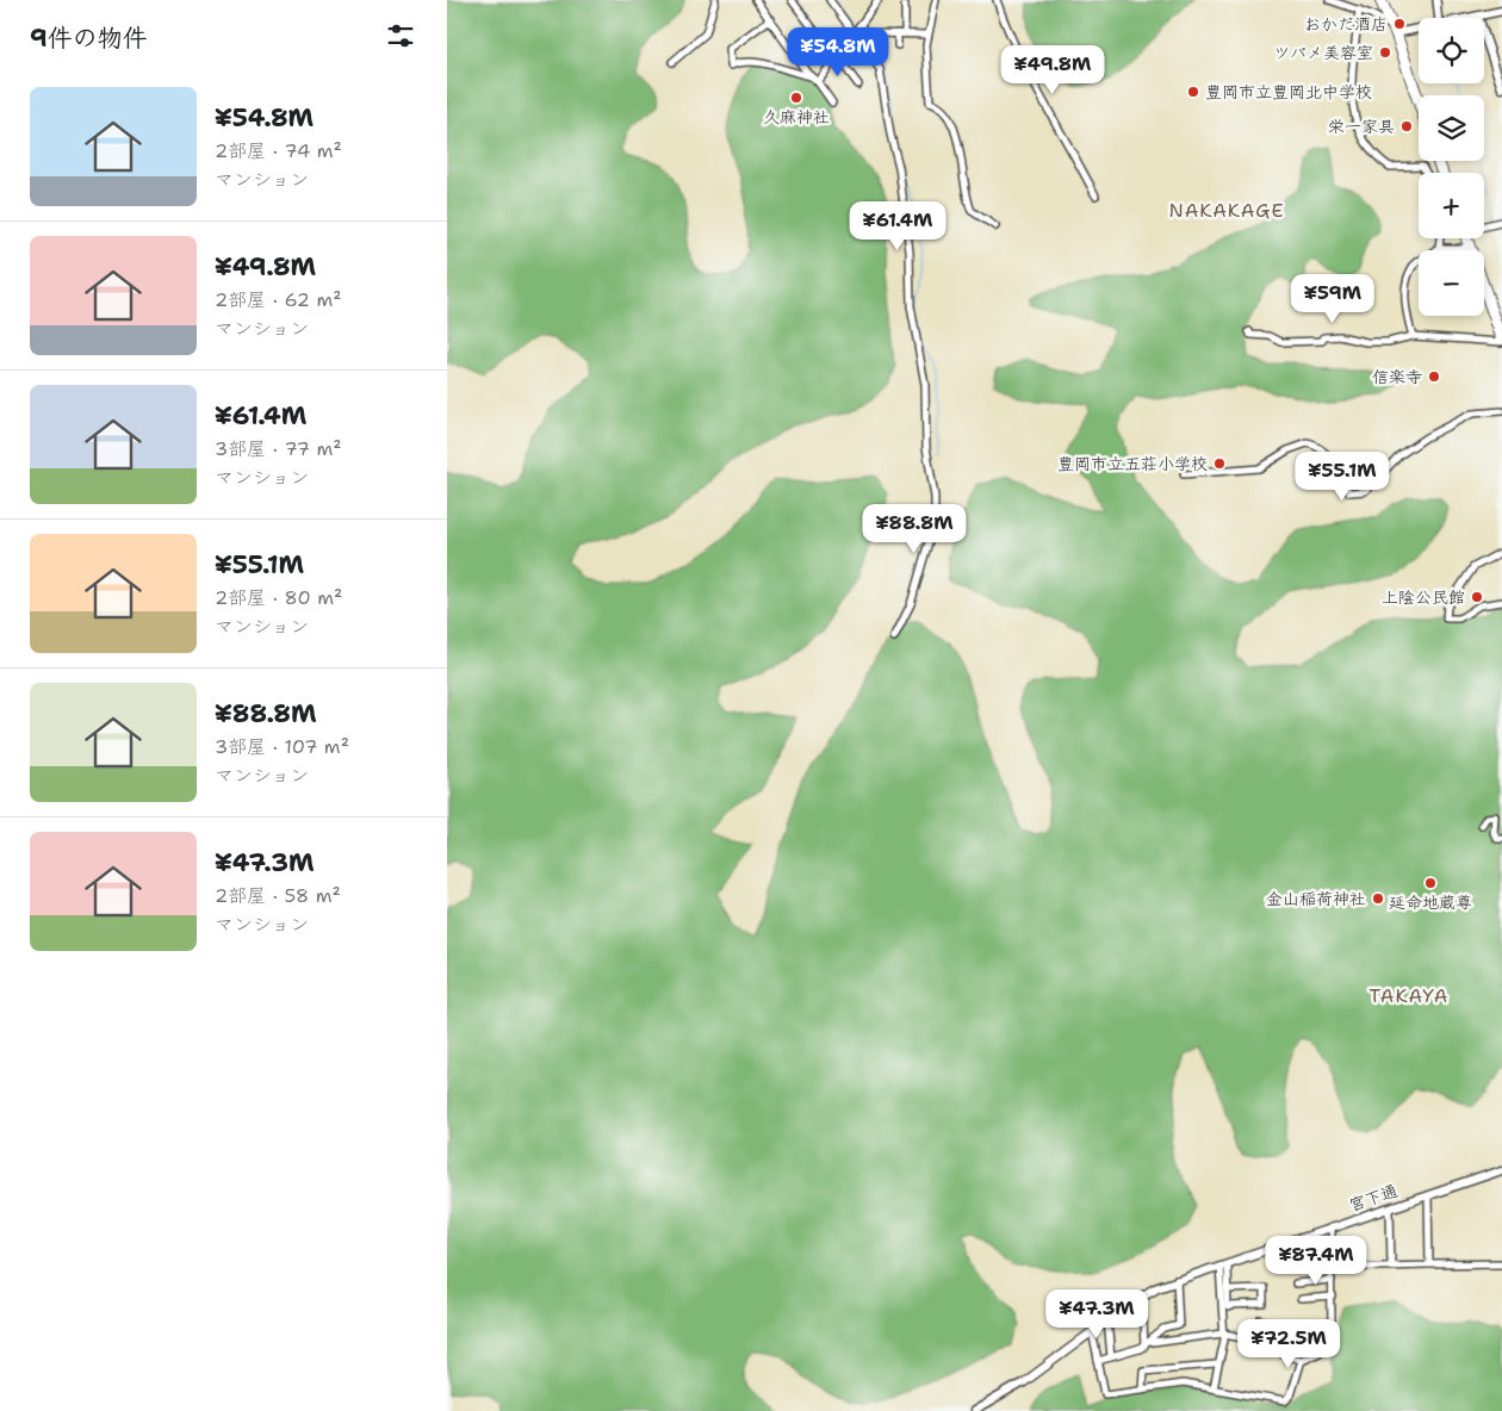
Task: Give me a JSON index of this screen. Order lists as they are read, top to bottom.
{
  "streets": {
    "street": ["宮下通"]
  },
  "districts": ["NAKAKAGE", "TAKAYA"],
  "places": [
    "おかだ酒店",
    "ツバメ美容室",
    "豊岡市立豊岡北中学校",
    "久麻神社",
    "栄一家具",
    "信楽寺",
    "豊岡市立五荘小学校",
    "上陰公民館",
    "延命地蔵尊",
    "金山稲荷神社"
  ],
  "page": {
    "heading": "9件の物件",
    "map_buttons": ["+", "−"],
    "price": [
      "¥54.8M",
      "¥49.8M",
      "¥61.4M",
      "¥59M",
      "¥55.1M",
      "¥88.8M",
      "¥87.4M",
      "¥47.3M",
      "¥72.5M"
    ],
    "list": [
      {
        "name": "¥54.8M",
        "note": "2部屋 · 74 m² · マンション"
      },
      {
        "name": "¥49.8M",
        "note": "2部屋 · 62 m² · マンション"
      },
      {
        "name": "¥61.4M",
        "note": "3部屋 · 77 m² · マンション"
      },
      {
        "name": "¥55.1M",
        "note": "2部屋 · 80 m² · マンション"
      },
      {
        "name": "¥88.8M",
        "note": "3部屋 · 107 m² · マンション"
      },
      {
        "name": "¥47.3M",
        "note": "2部屋 · 58 m² · マンション"
      }
    ]
  }
}
